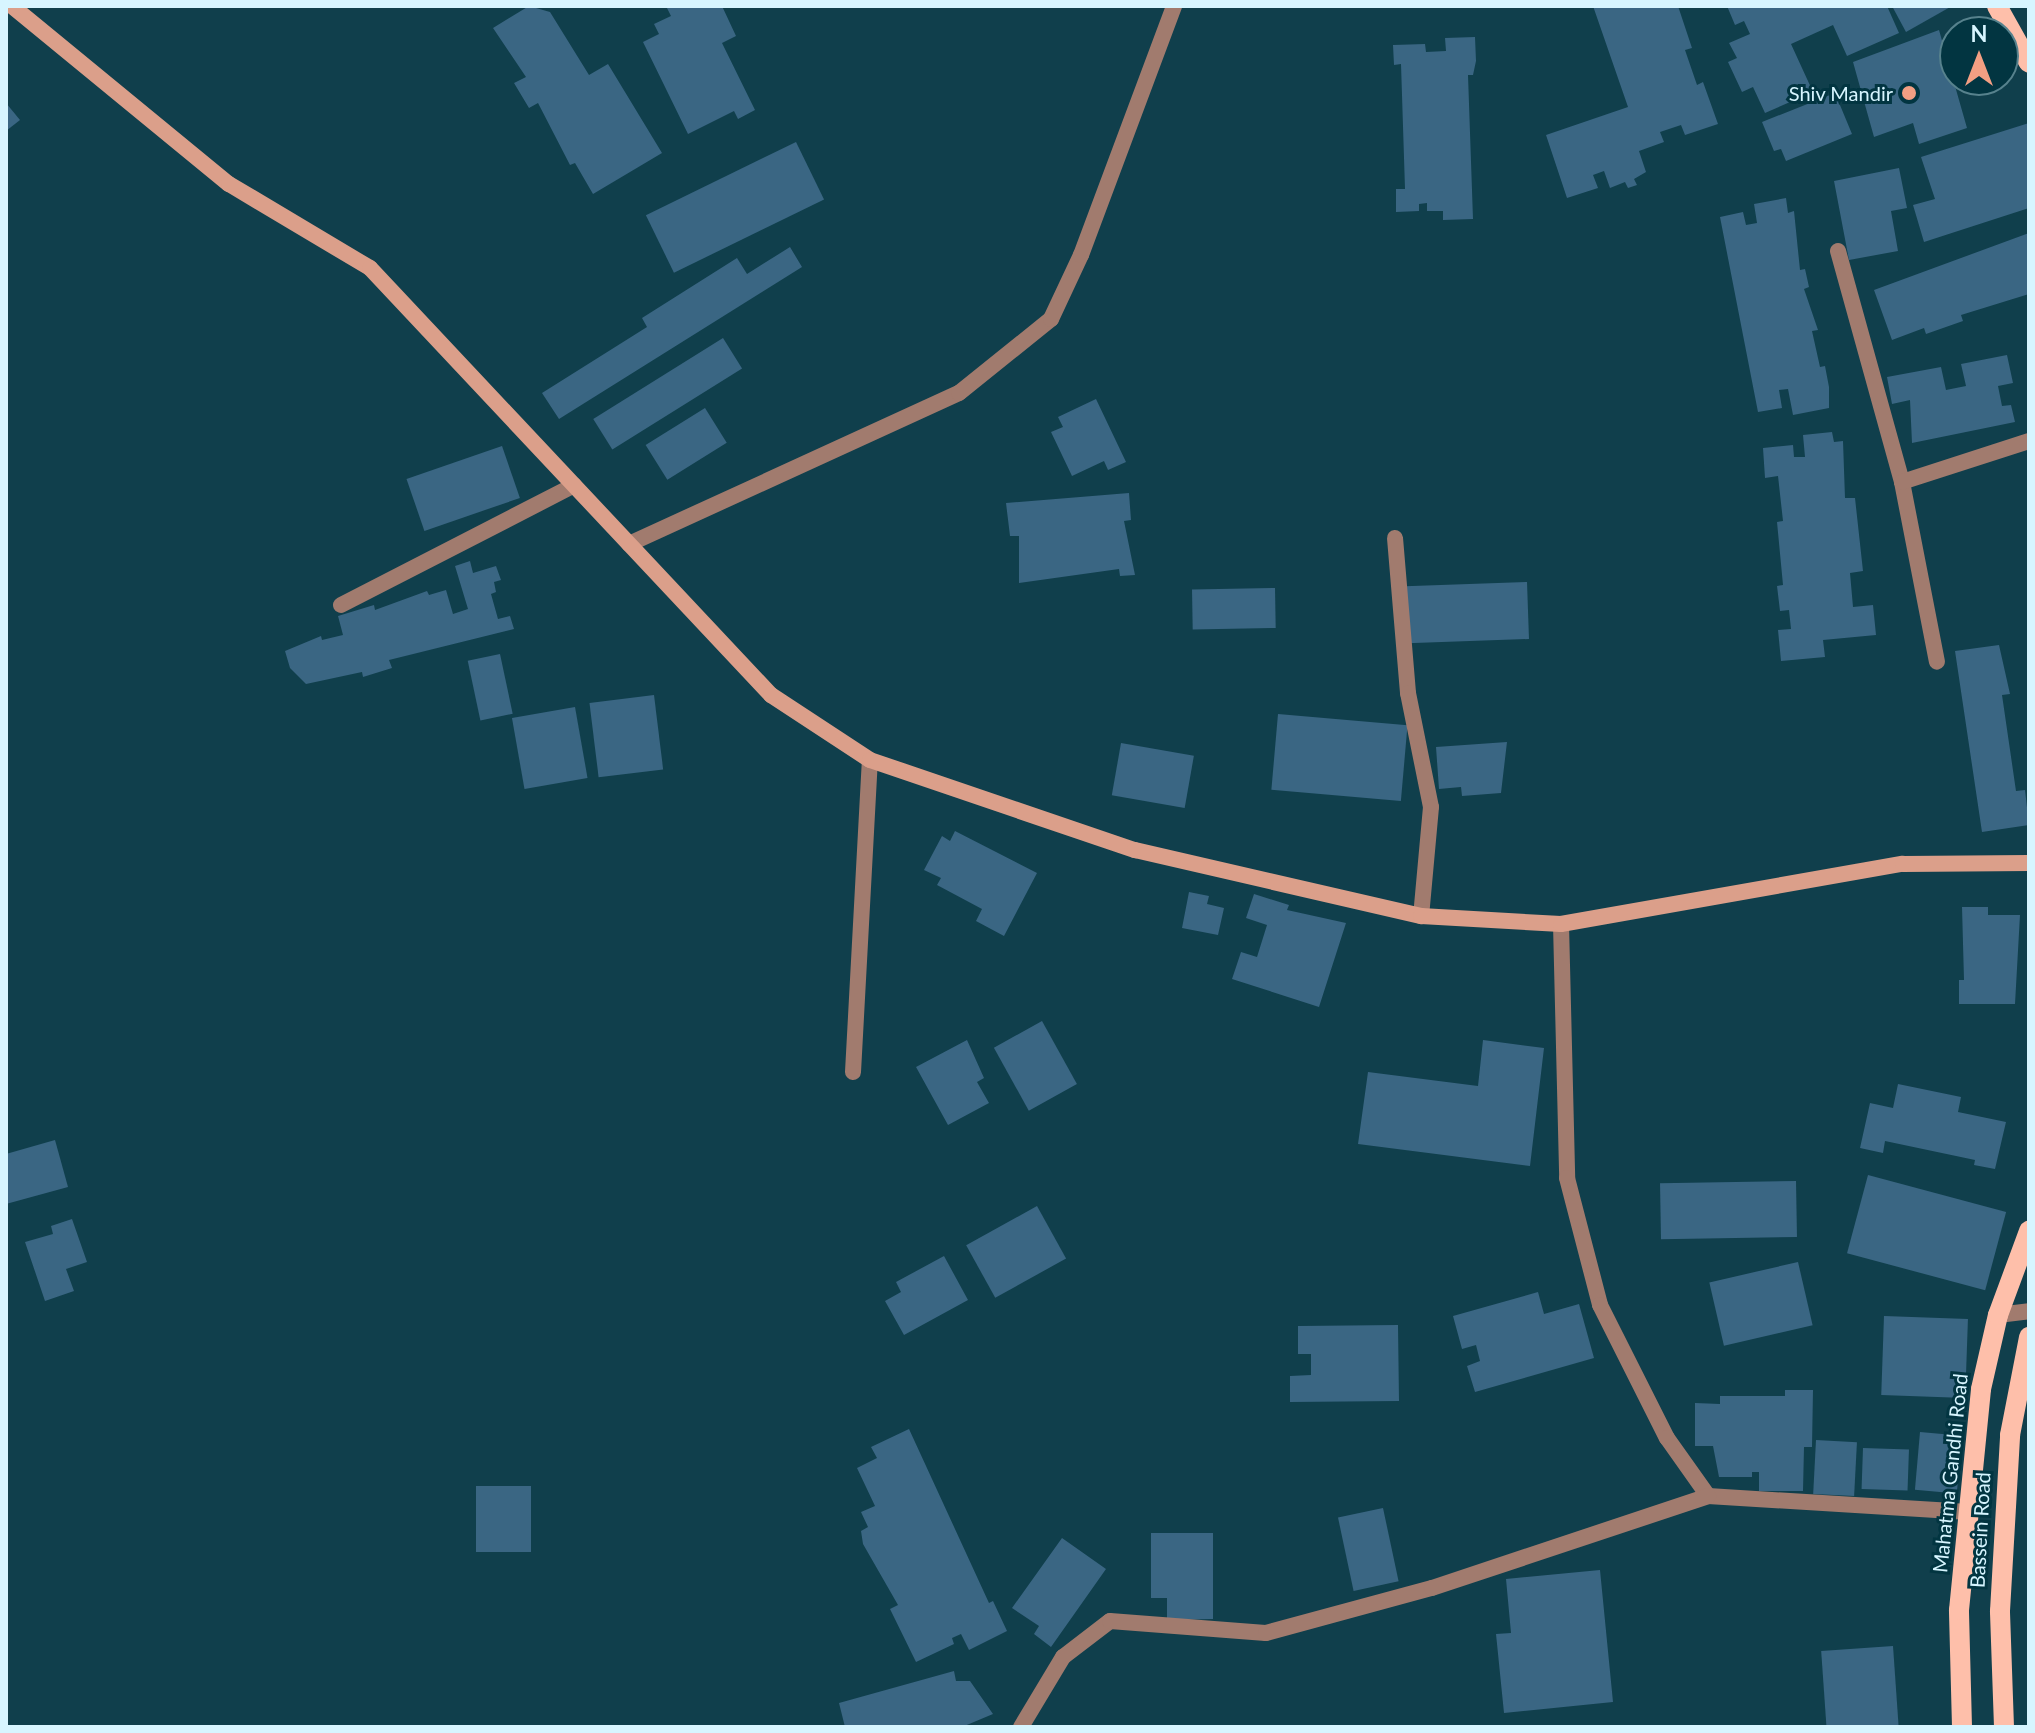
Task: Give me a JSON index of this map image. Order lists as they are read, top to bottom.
{
  "streets": {
    "main road": ["Mahatma Gandhi Road", "Bassein Road"]
  },
  "places": ["Shiv Mandir"],
  "north": "top"
}
